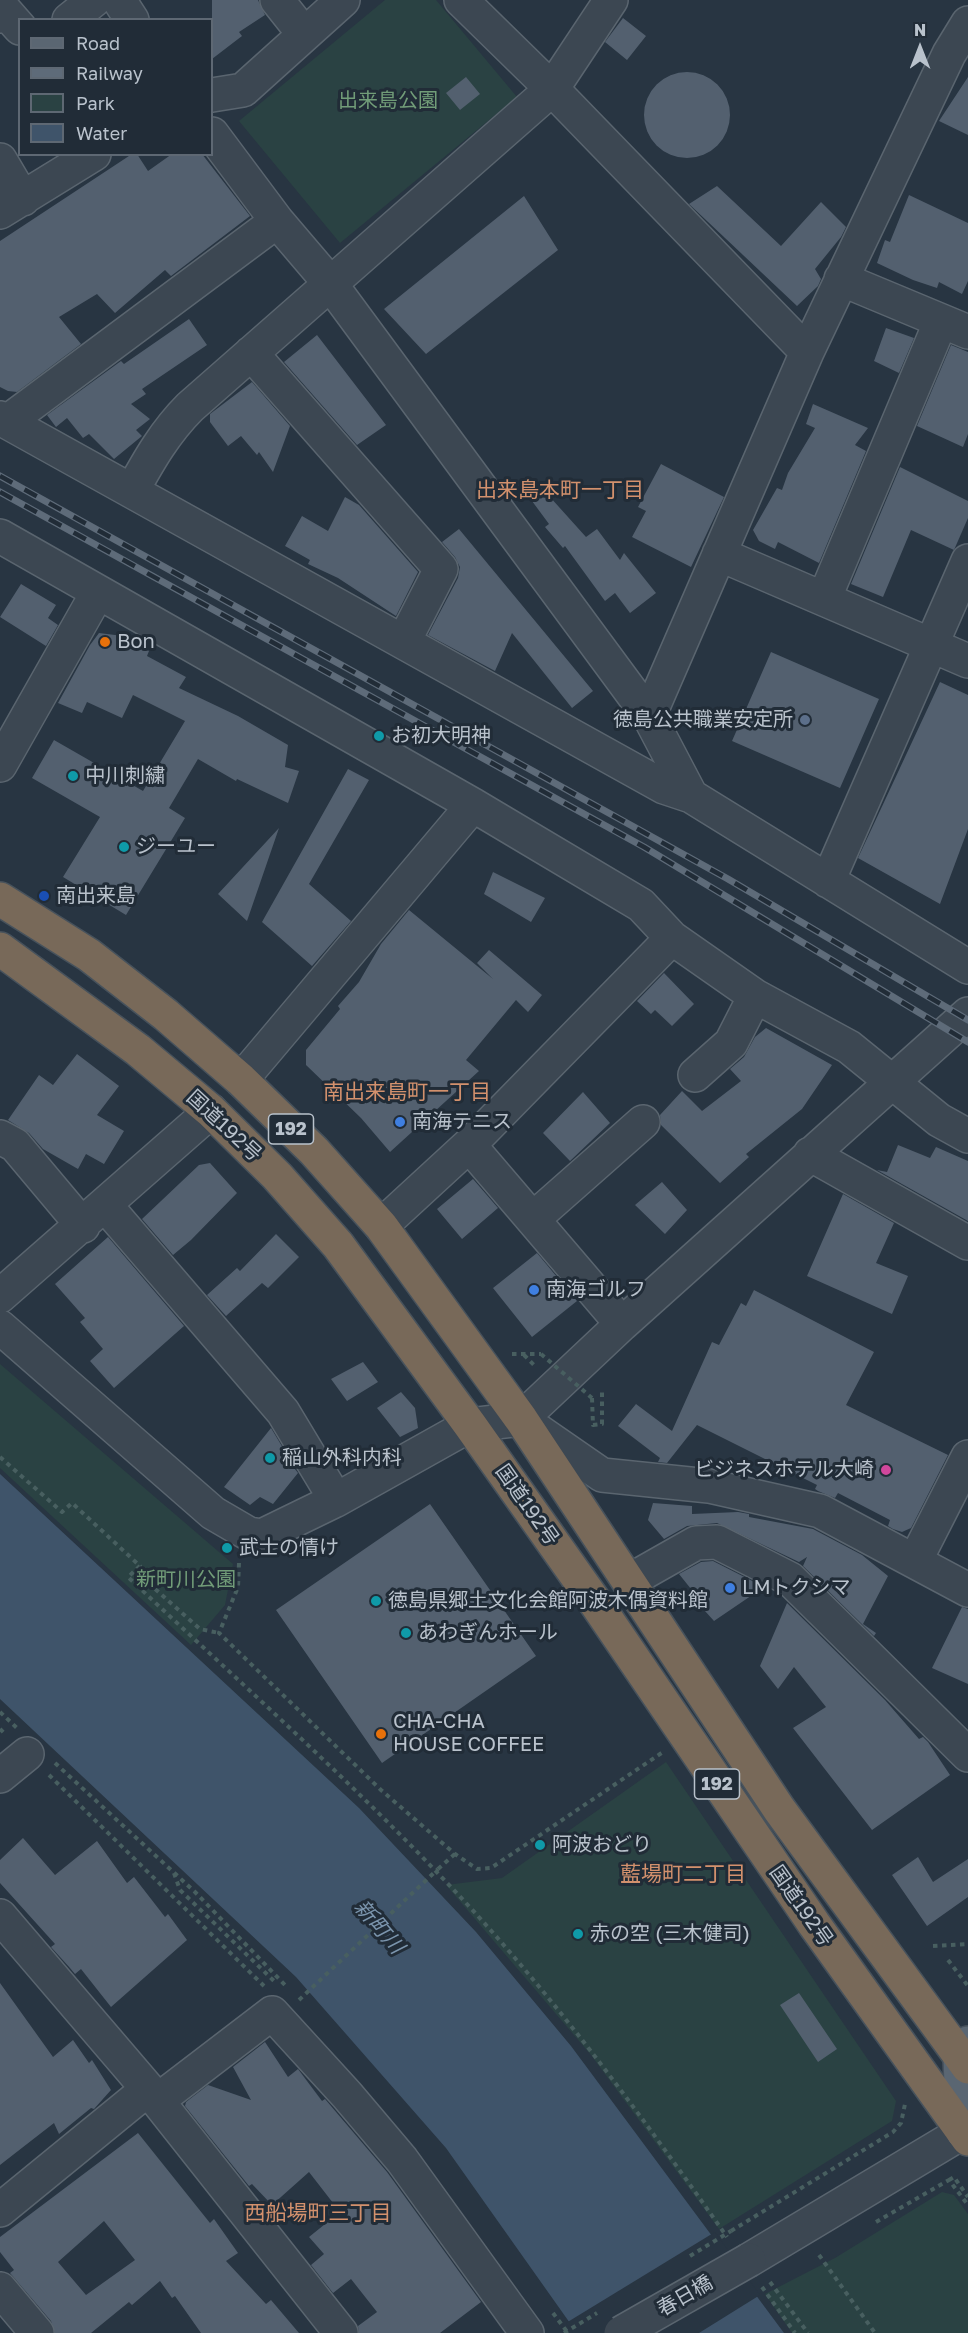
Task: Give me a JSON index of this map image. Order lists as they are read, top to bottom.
{
  "streets": {
    "highway": ["国道192号", "192"],
    "street": ["春日橋"]
  },
  "crossings": [
    ["国道192号", "春日橋"]
  ],
  "districts": [
    "出来島本町一丁目",
    "南出来島町一丁目",
    "藍場町二丁目",
    "西船場町三丁目"
  ],
  "water": ["新町川"],
  "parks": ["出来島公園", "新町川公園"],
  "places": [
    "Bon",
    "徳島公共職業安定所",
    "お初大明神",
    "中川刺繍",
    "ジーユー",
    "南出来島",
    "南海テニス",
    "南海ゴルフ",
    "稲山外科内科",
    "ビジネスホテル大崎",
    "武士の情け",
    "LMトクシマ",
    "徳島県郷土文化会館阿波木偶資料館",
    "あわぎんホール",
    "CHA-CHA HOUSE COFFEE",
    "阿波おどり",
    "赤の空 (三木健司)"
  ],
  "legend": [
    "Road",
    "Railway",
    "Park",
    "Water"
  ],
  "north": "top"
}
